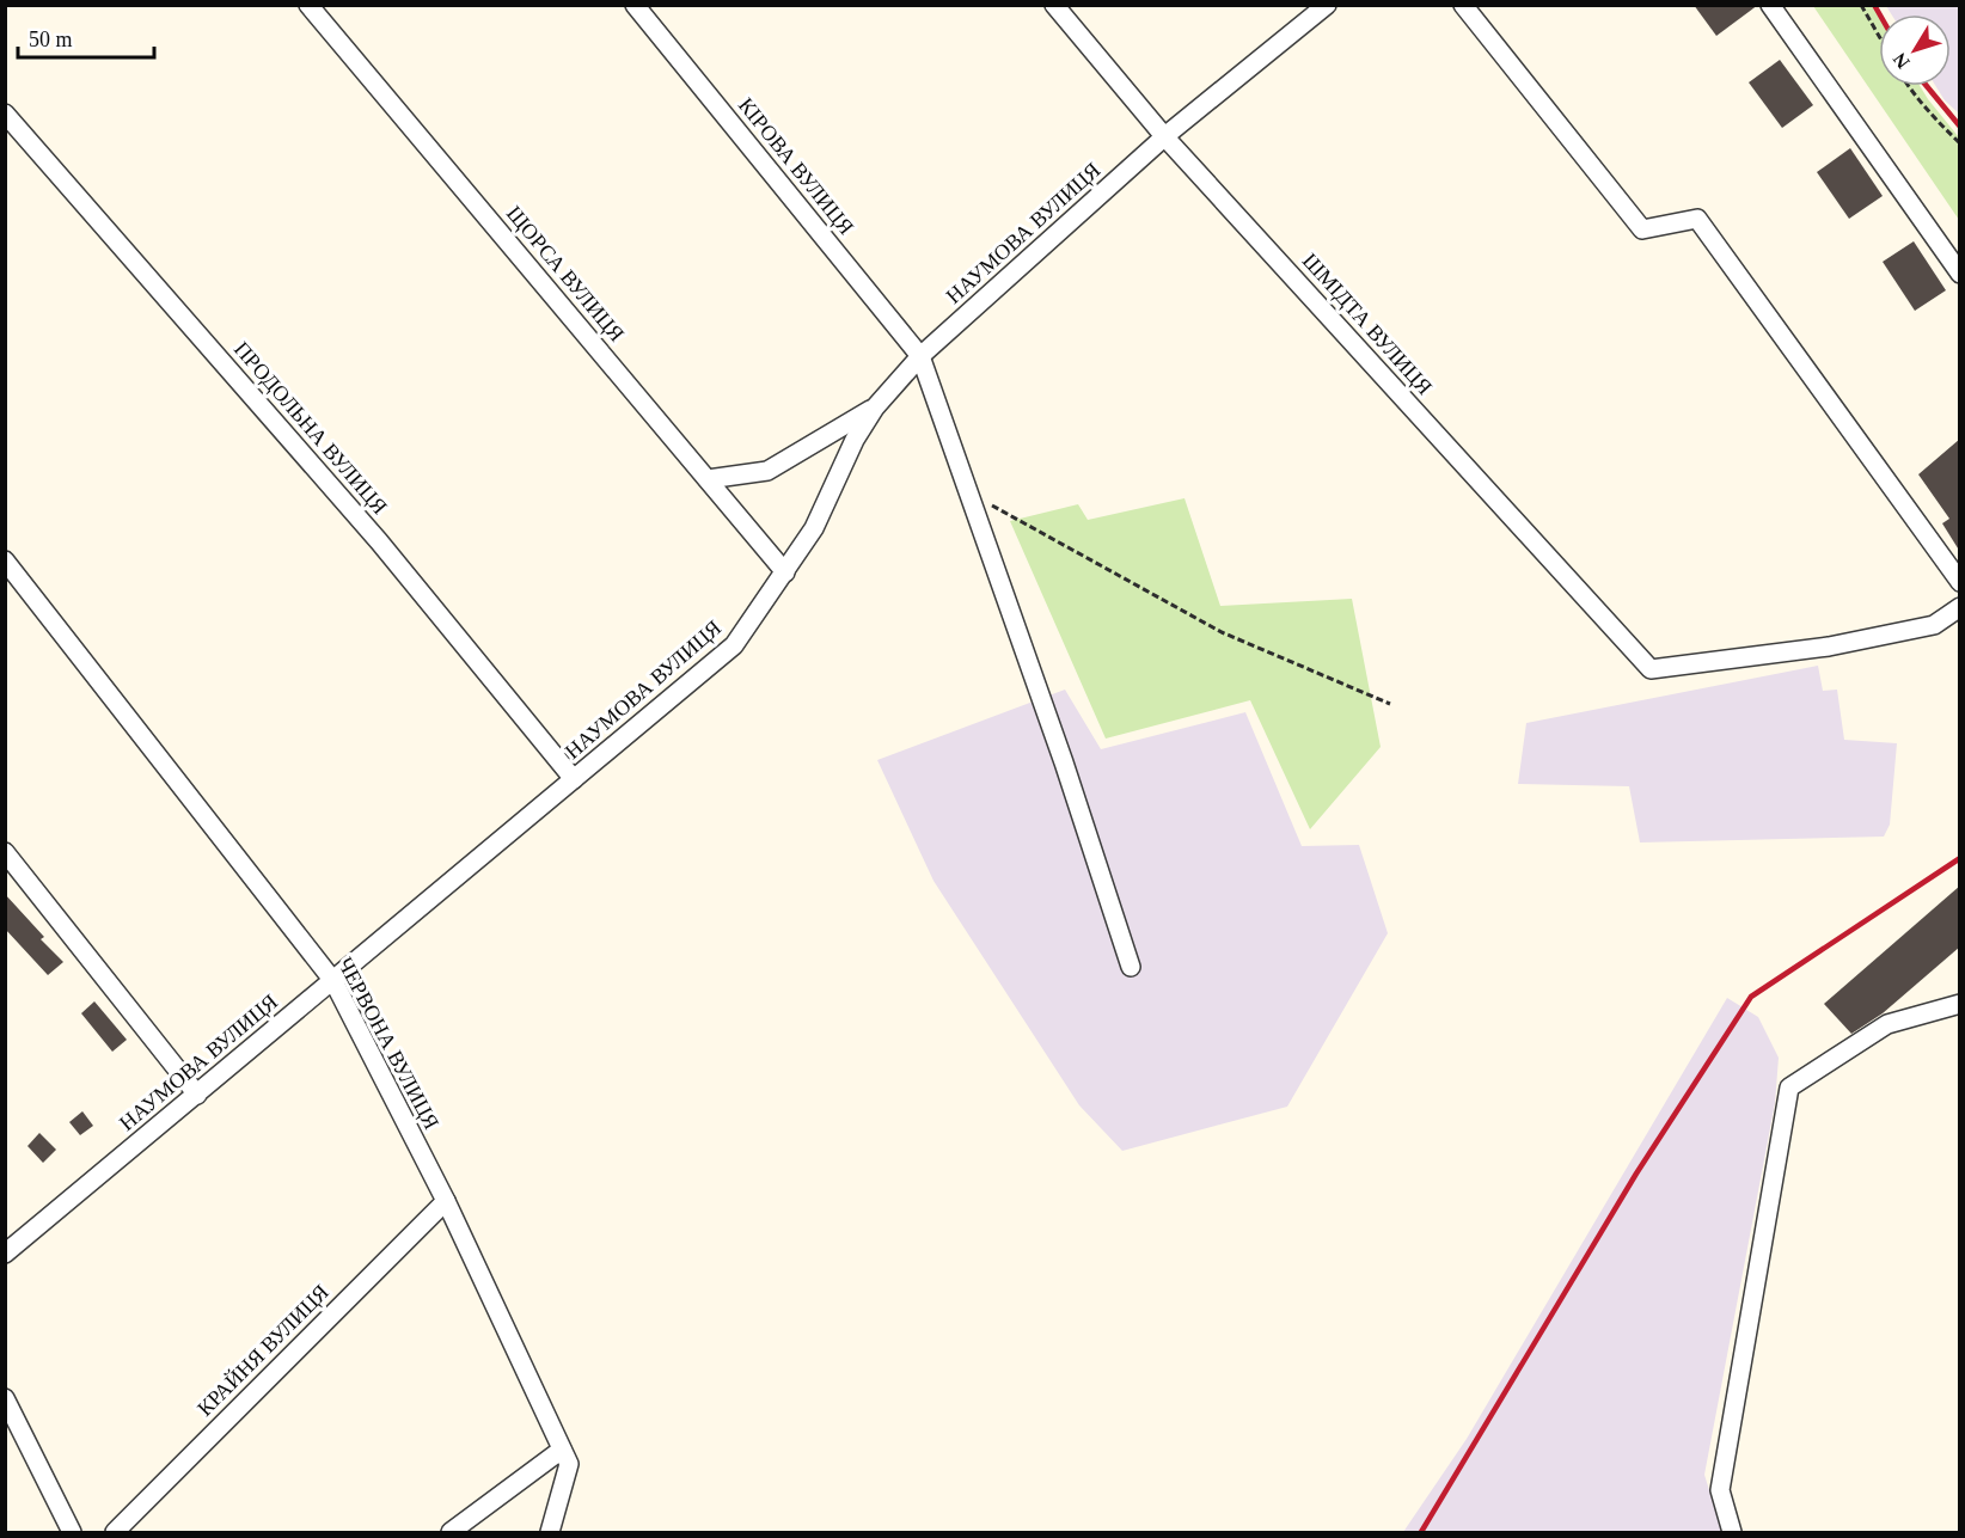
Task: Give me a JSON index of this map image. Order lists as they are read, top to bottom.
{
  "streets": {
    "street": [
      "КІРОВА ВУЛИЦЯ",
      "НАУМОВА ВУЛИЦЯ",
      "ЩОРСА ВУЛИЦЯ",
      "ШМІДТА ВУЛИЦЯ",
      "ПРОДОЛЬНА ВУЛИЦЯ",
      "ЧЕРВОНА ВУЛИЦЯ",
      "КРАЙНЯ ВУЛИЦЯ"
    ]
  },
  "crossings": [
    ["КІРОВА ВУЛИЦЯ", "НАУМОВА ВУЛИЦЯ"],
    ["НАУМОВА ВУЛИЦЯ", "ЩОРСА ВУЛИЦЯ"],
    ["НАУМОВА ВУЛИЦЯ", "ШМІДТА ВУЛИЦЯ"],
    ["НАУМОВА ВУЛИЦЯ", "ПРОДОЛЬНА ВУЛИЦЯ"],
    ["НАУМОВА ВУЛИЦЯ", "ЧЕРВОНА ВУЛИЦЯ"],
    ["ЧЕРВОНА ВУЛИЦЯ", "КРАЙНЯ ВУЛИЦЯ"]
  ],
  "scale_bar": "50 m",
  "north": "bottom left"
}
